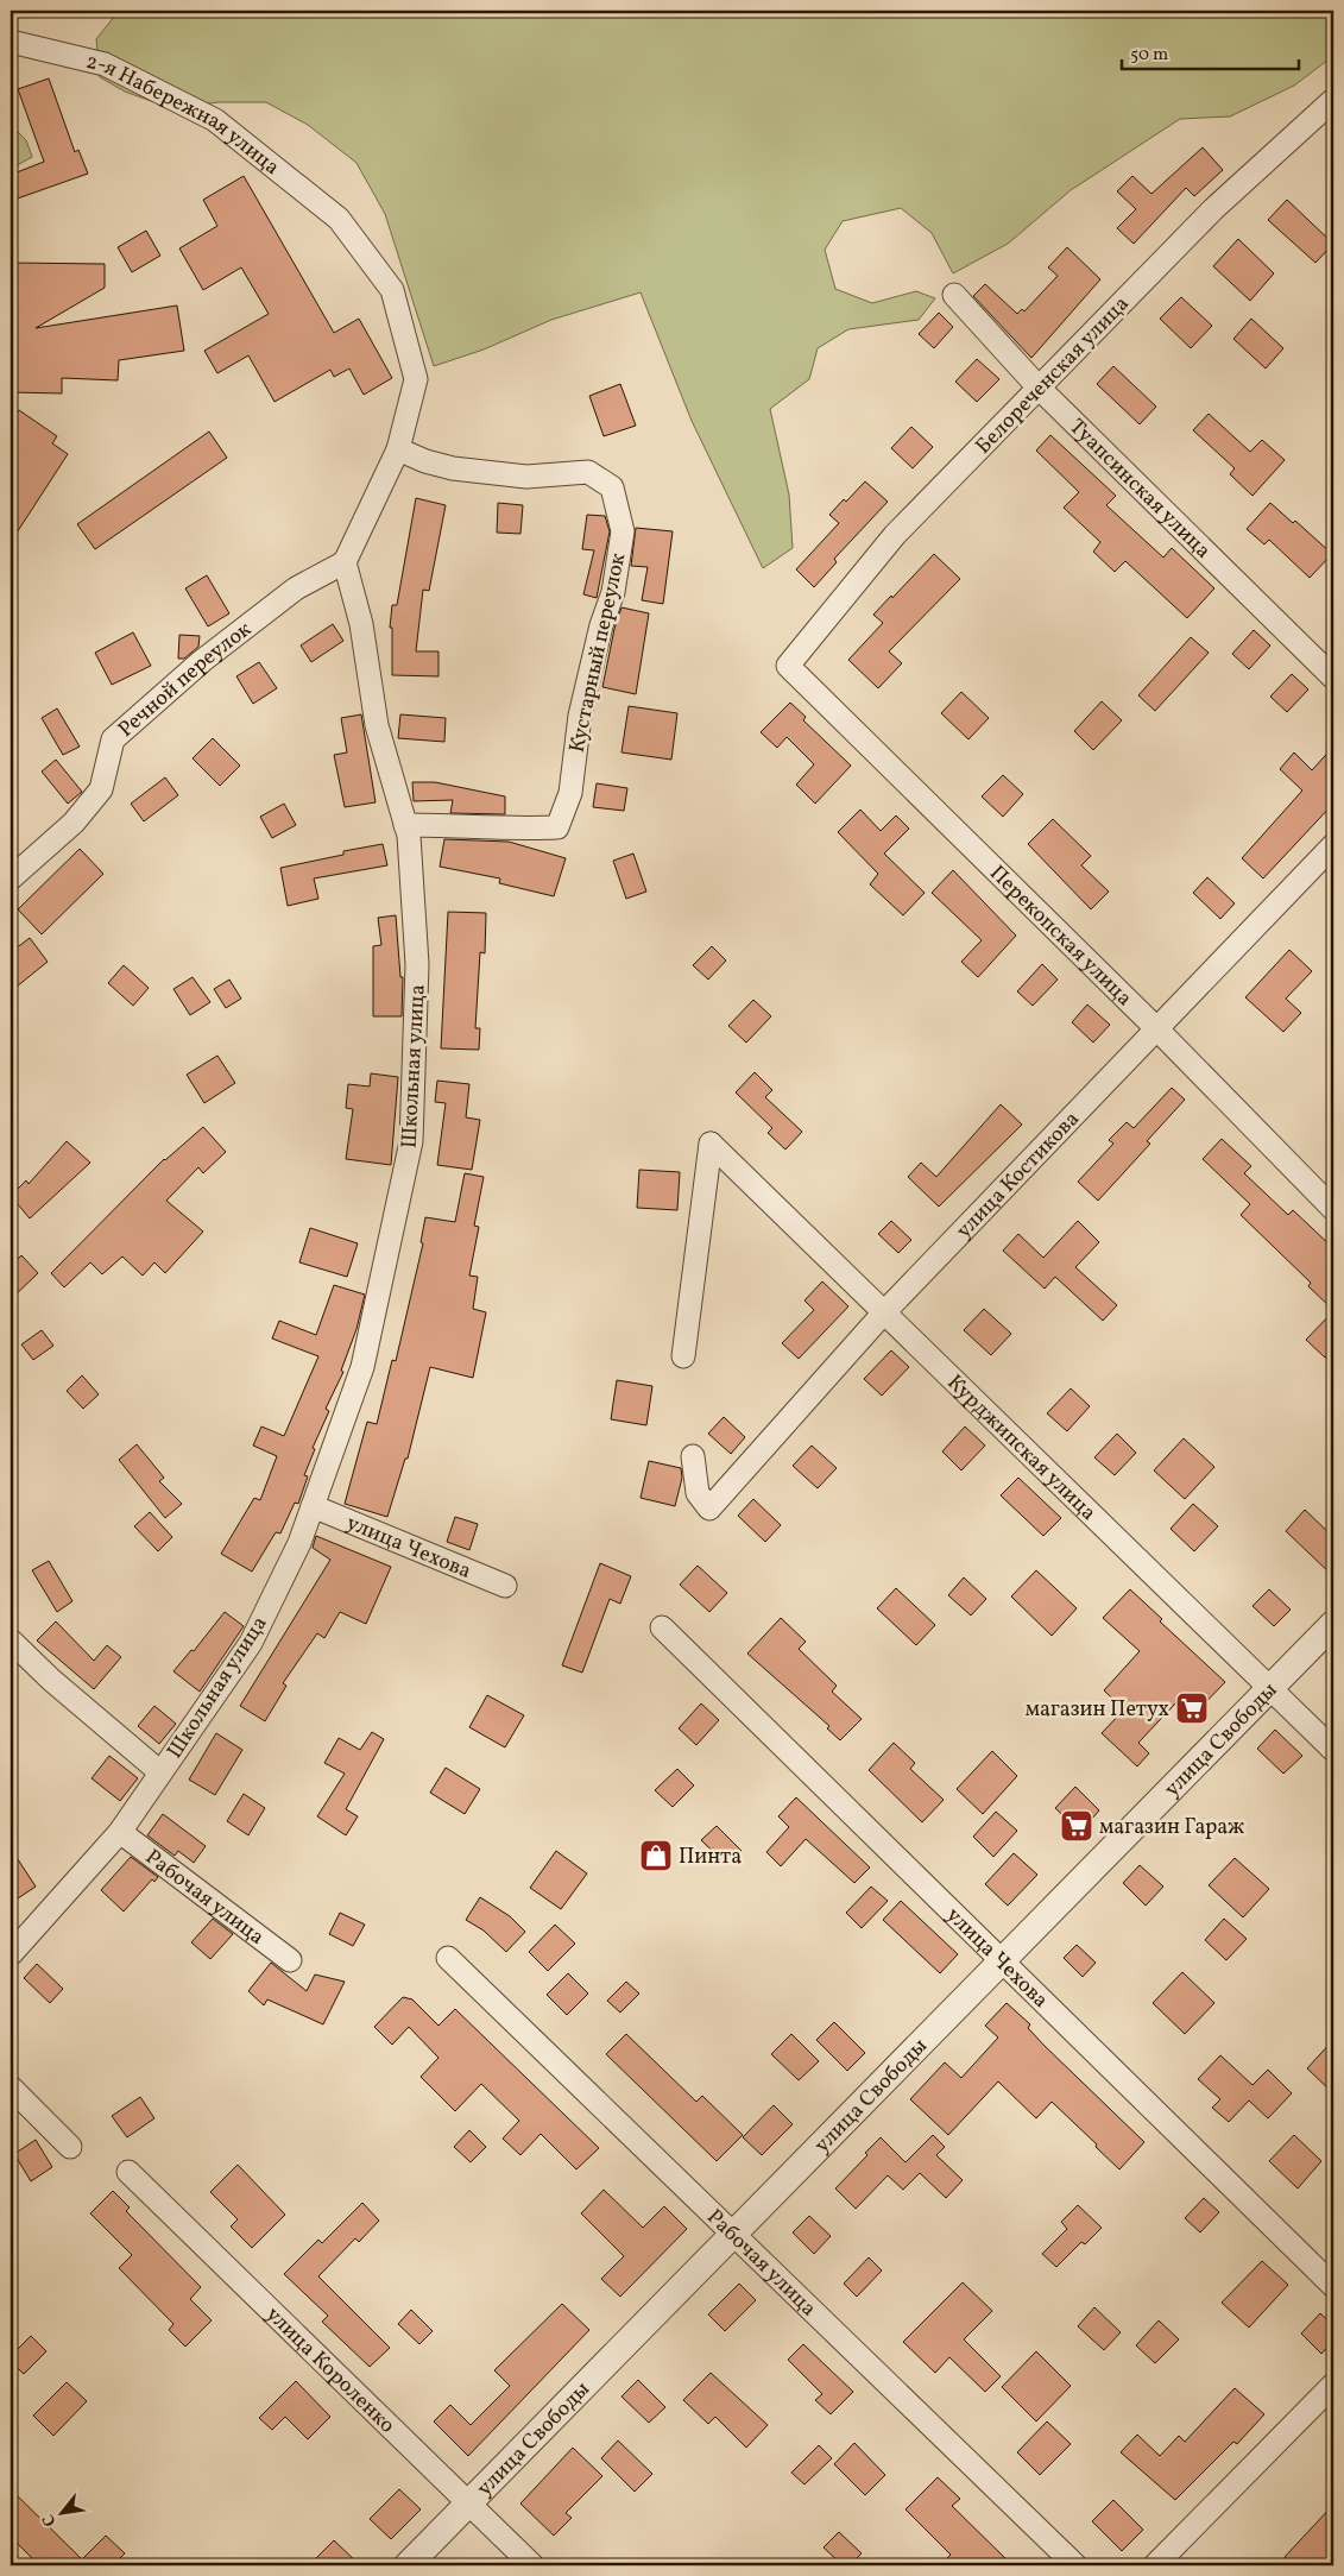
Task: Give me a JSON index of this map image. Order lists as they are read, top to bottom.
{
  "streets": {
    "street": [
      "2-я Набережная улица",
      "Белореченская улица",
      "Туапсинская улица",
      "Кустарный переулок",
      "Речной переулок",
      "Перекопская улица",
      "Школьная улица",
      "улица Костикова",
      "Курджипская улица",
      "улица Чехова",
      "улица Свободы",
      "Рабочая улица",
      "улица Короленко"
    ]
  },
  "crossings": [
    ["2-я Набережная улица", "Кустарный переулок"],
    ["Белореченская улица", "Туапсинская улица"],
    ["Белореченская улица", "Перекопская улица"],
    ["Кустарный переулок", "Школьная улица"],
    ["Речной переулок", "Школьная улица"],
    ["Перекопская улица", "улица Костикова"],
    ["Школьная улица", "улица Чехова"],
    ["Школьная улица", "Рабочая улица"],
    ["улица Костикова", "Курджипская улица"],
    ["Курджипская улица", "улица Свободы"],
    ["улица Чехова", "улица Свободы"],
    ["улица Свободы", "Рабочая улица"],
    ["улица Свободы", "улица Короленко"]
  ],
  "places": {
    "supermarket": ["магазин Петух", "магазин Гараж"],
    "shop": ["Пинта"]
  },
  "scale_bar": "50 m",
  "north": "bottom left"
}
